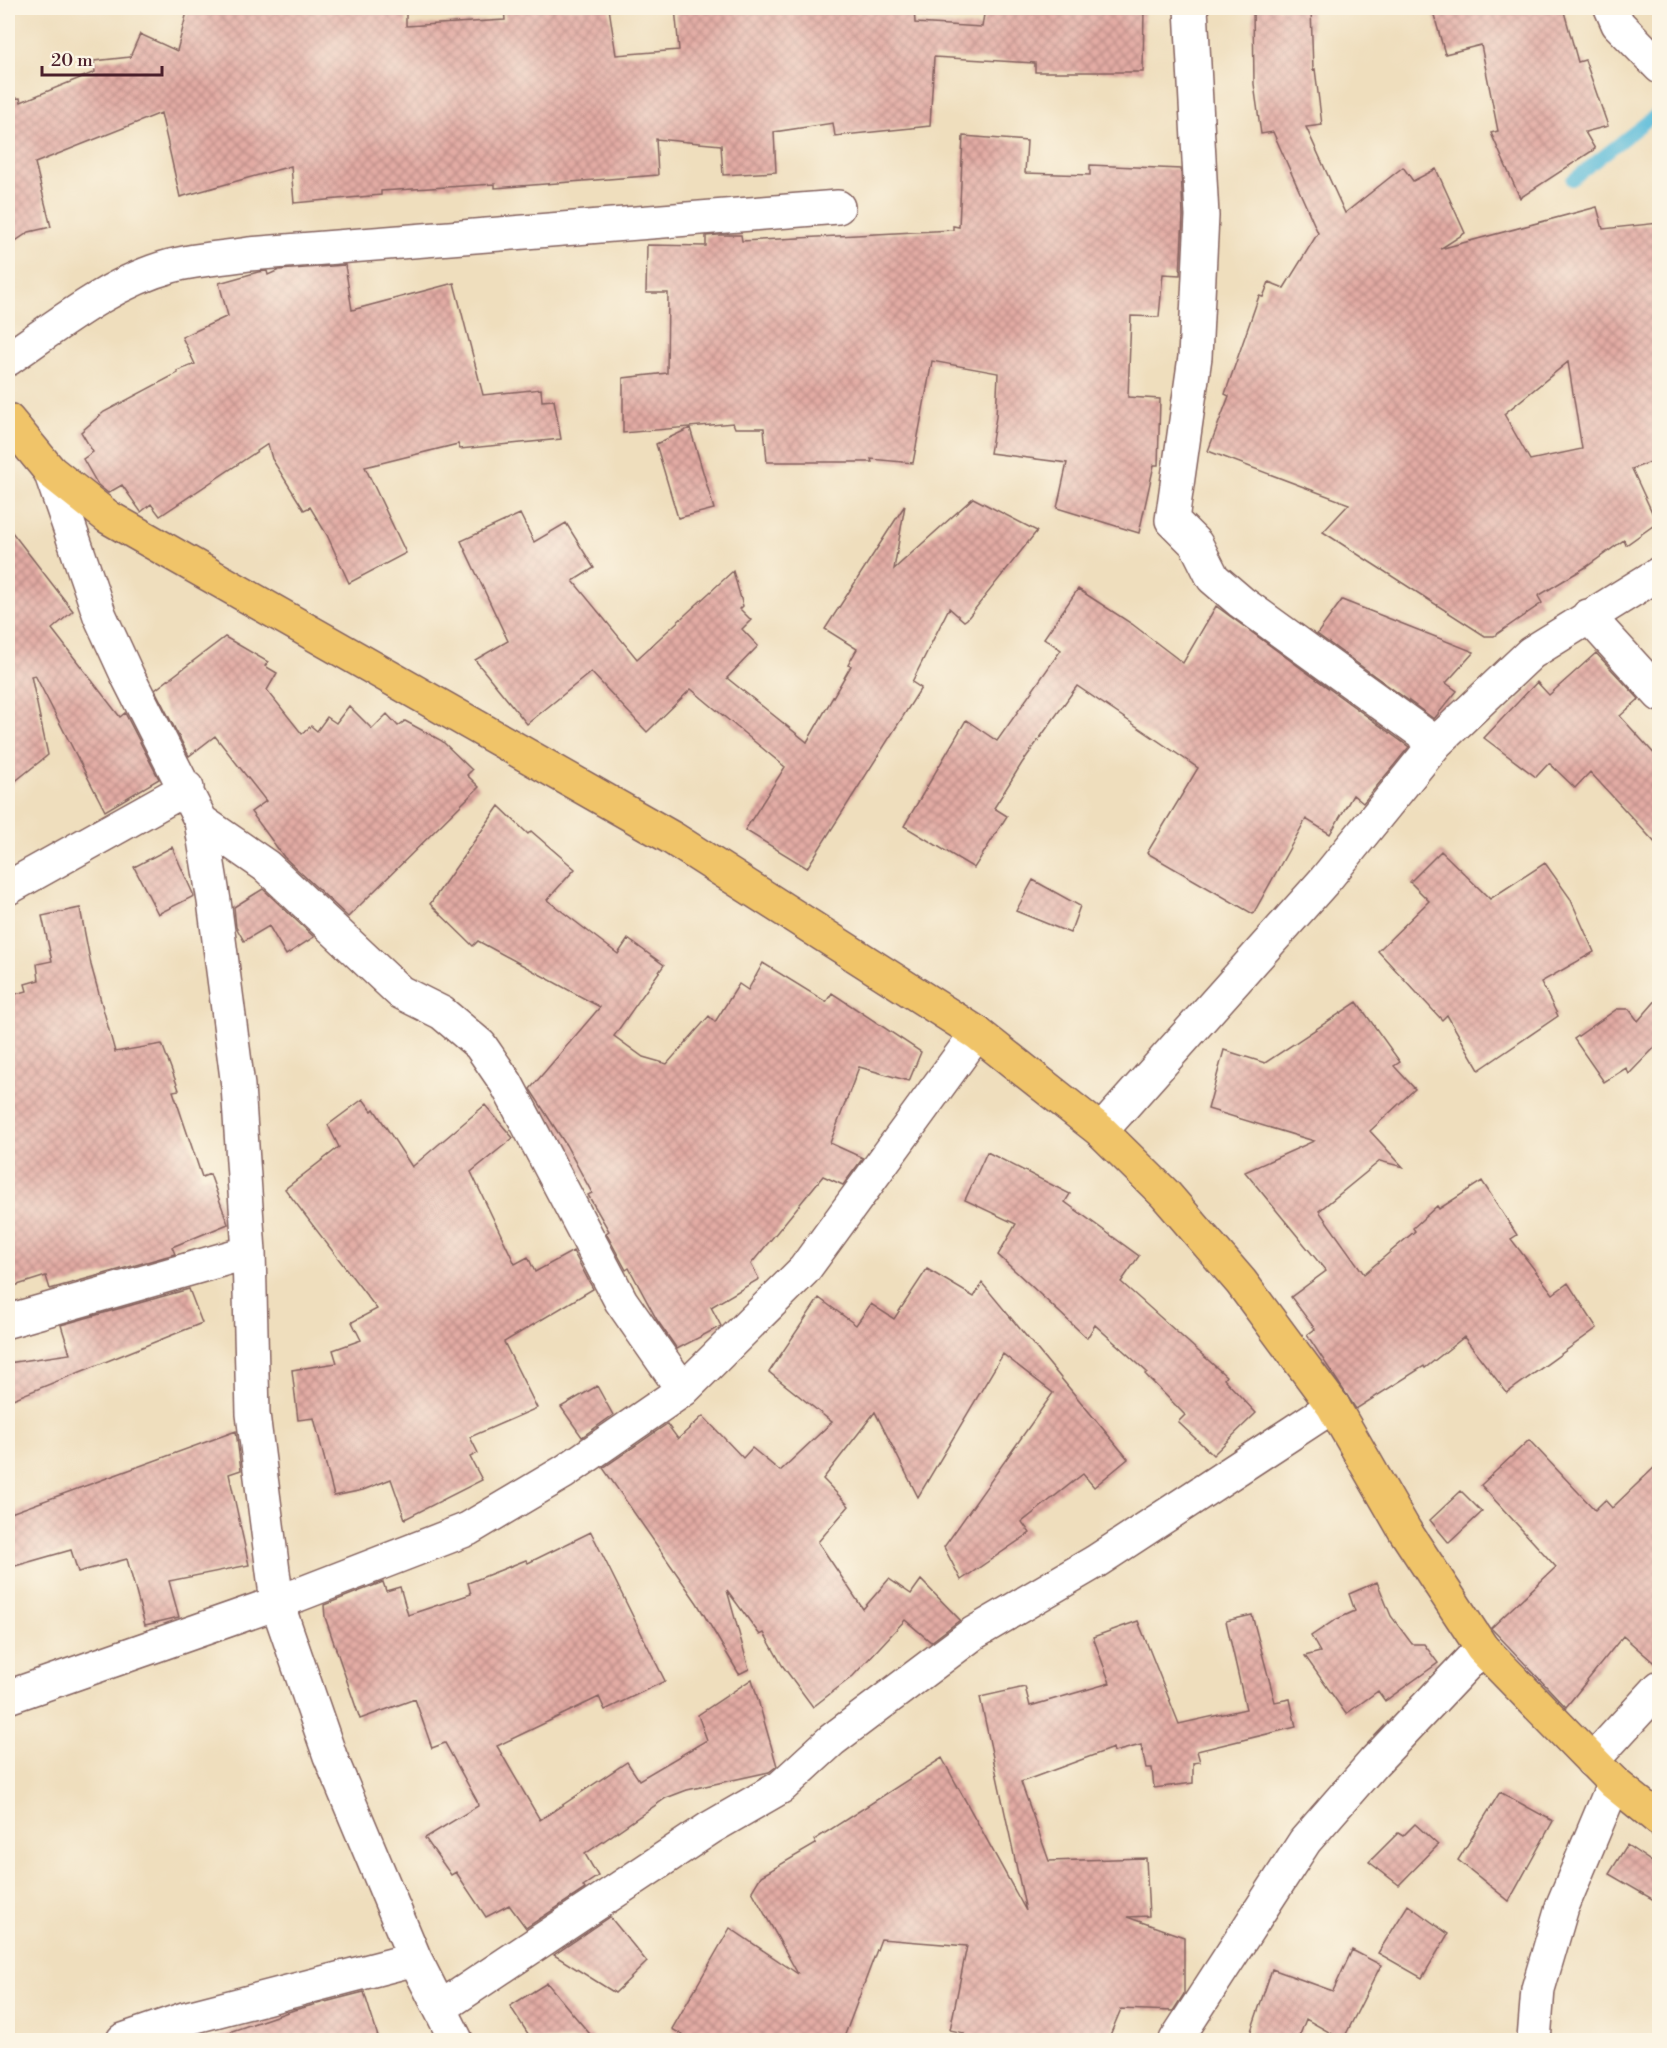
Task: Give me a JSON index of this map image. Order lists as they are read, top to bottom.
{
  "scale_bar": "20 m"
}
